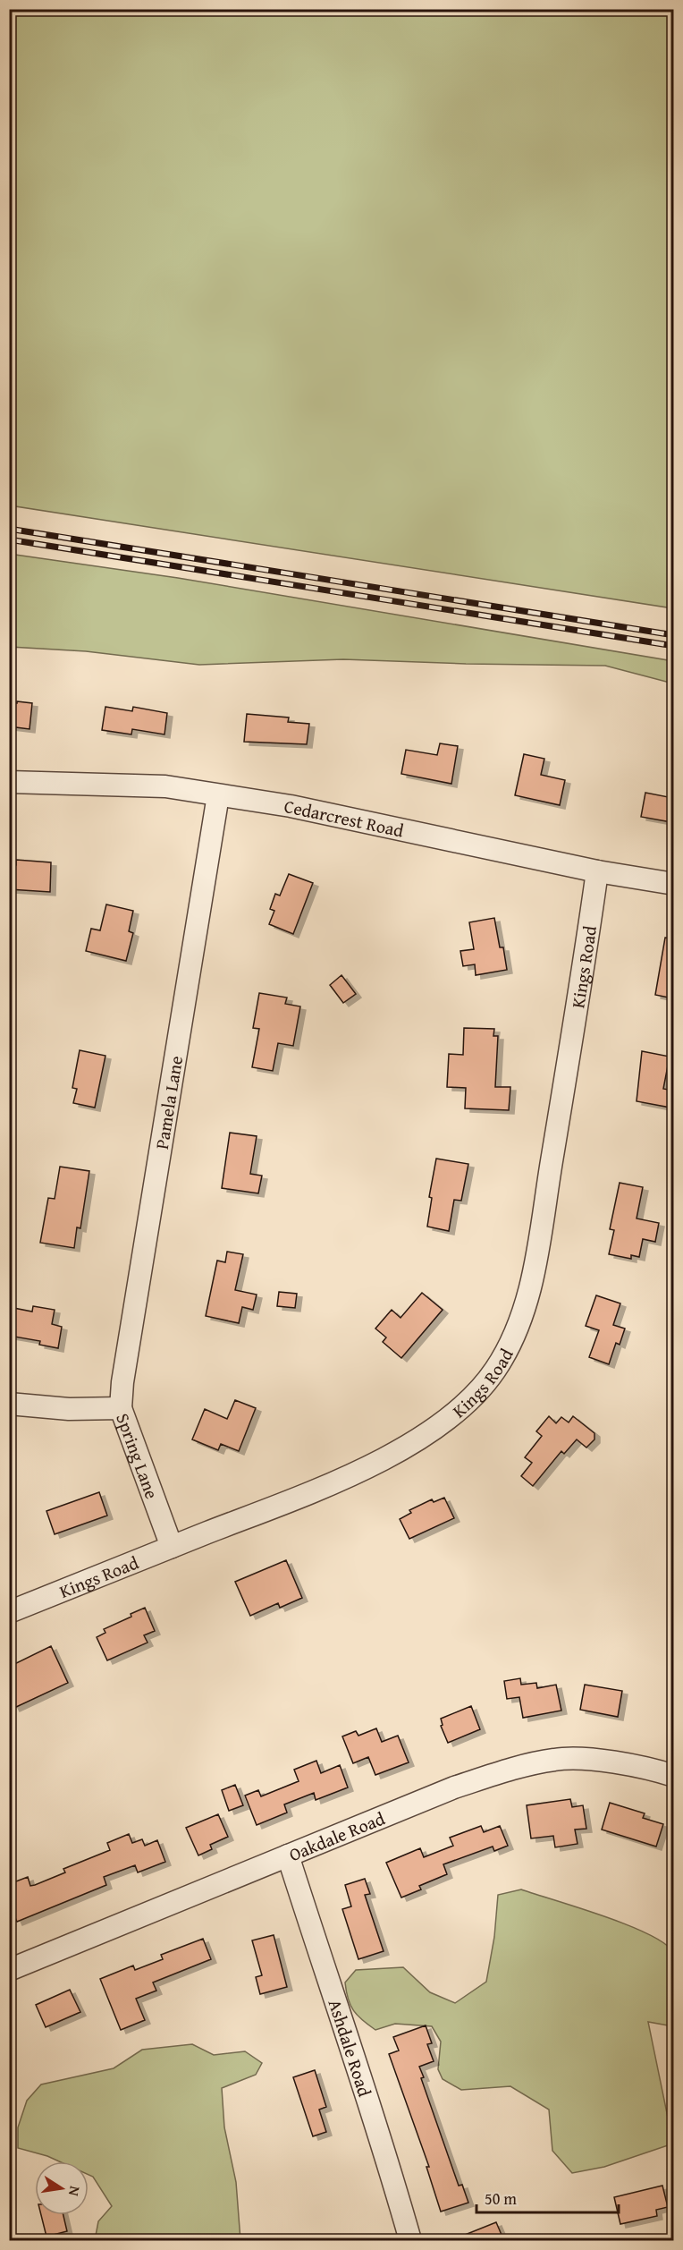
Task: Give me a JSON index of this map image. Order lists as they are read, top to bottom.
{
  "streets": {
    "street": [
      "Cedarcrest Road",
      "Kings Road",
      "Pamela Lane",
      "Spring Lane",
      "Oakdale Road",
      "Ashdale Road"
    ]
  },
  "crossings": [
    ["Cedarcrest Road", "Kings Road"],
    ["Cedarcrest Road", "Pamela Lane"],
    ["Kings Road", "Spring Lane"],
    ["Pamela Lane", "Spring Lane"],
    ["Oakdale Road", "Ashdale Road"]
  ],
  "scale_bar": "50 m",
  "north": "right"
}
